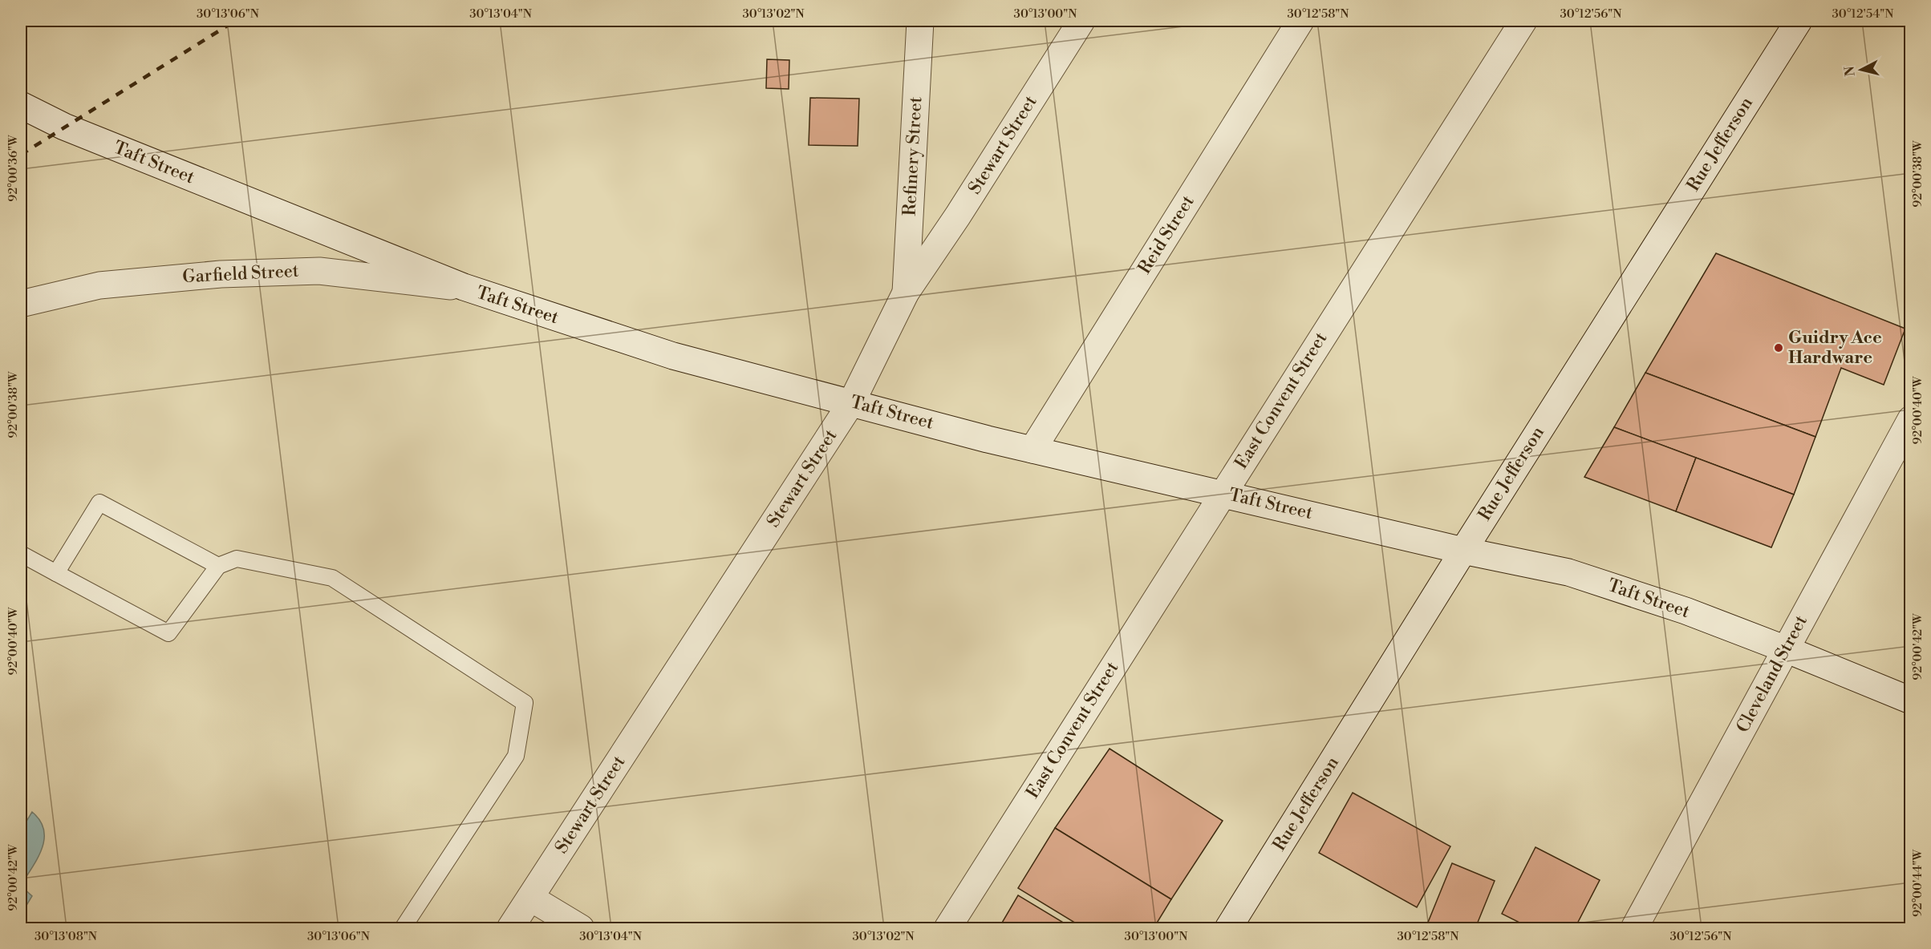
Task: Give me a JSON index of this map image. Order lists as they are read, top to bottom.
{
  "streets": {
    "street": [
      "Rue Jefferson",
      "Stewart Street",
      "Refinery Street",
      "Taft Street",
      "Reid Street",
      "Garfield Street",
      "East Convent Street",
      "Cleveland Street"
    ]
  },
  "crossings": [
    ["Rue Jefferson", "Taft Street"],
    ["Stewart Street", "Refinery Street"],
    ["Stewart Street", "Taft Street"],
    ["Taft Street", "Reid Street"],
    ["Taft Street", "Garfield Street"],
    ["Taft Street", "East Convent Street"],
    ["Taft Street", "Cleveland Street"]
  ],
  "places": ["Guidry Ace Hardware"],
  "north": "left",
  "coordinates": [
    "30°13'06\"N",
    "30°13'04\"N",
    "30°13'02\"N",
    "30°13'00\"N",
    "30°12'58\"N",
    "30°12'56\"N",
    "30°12'54\"N",
    "92°00'36\"W",
    "92°00'38\"W",
    "92°00'40\"W",
    "92°00'42\"W",
    "92°00'44\"W",
    "30°13'08\"N"
  ]
}
